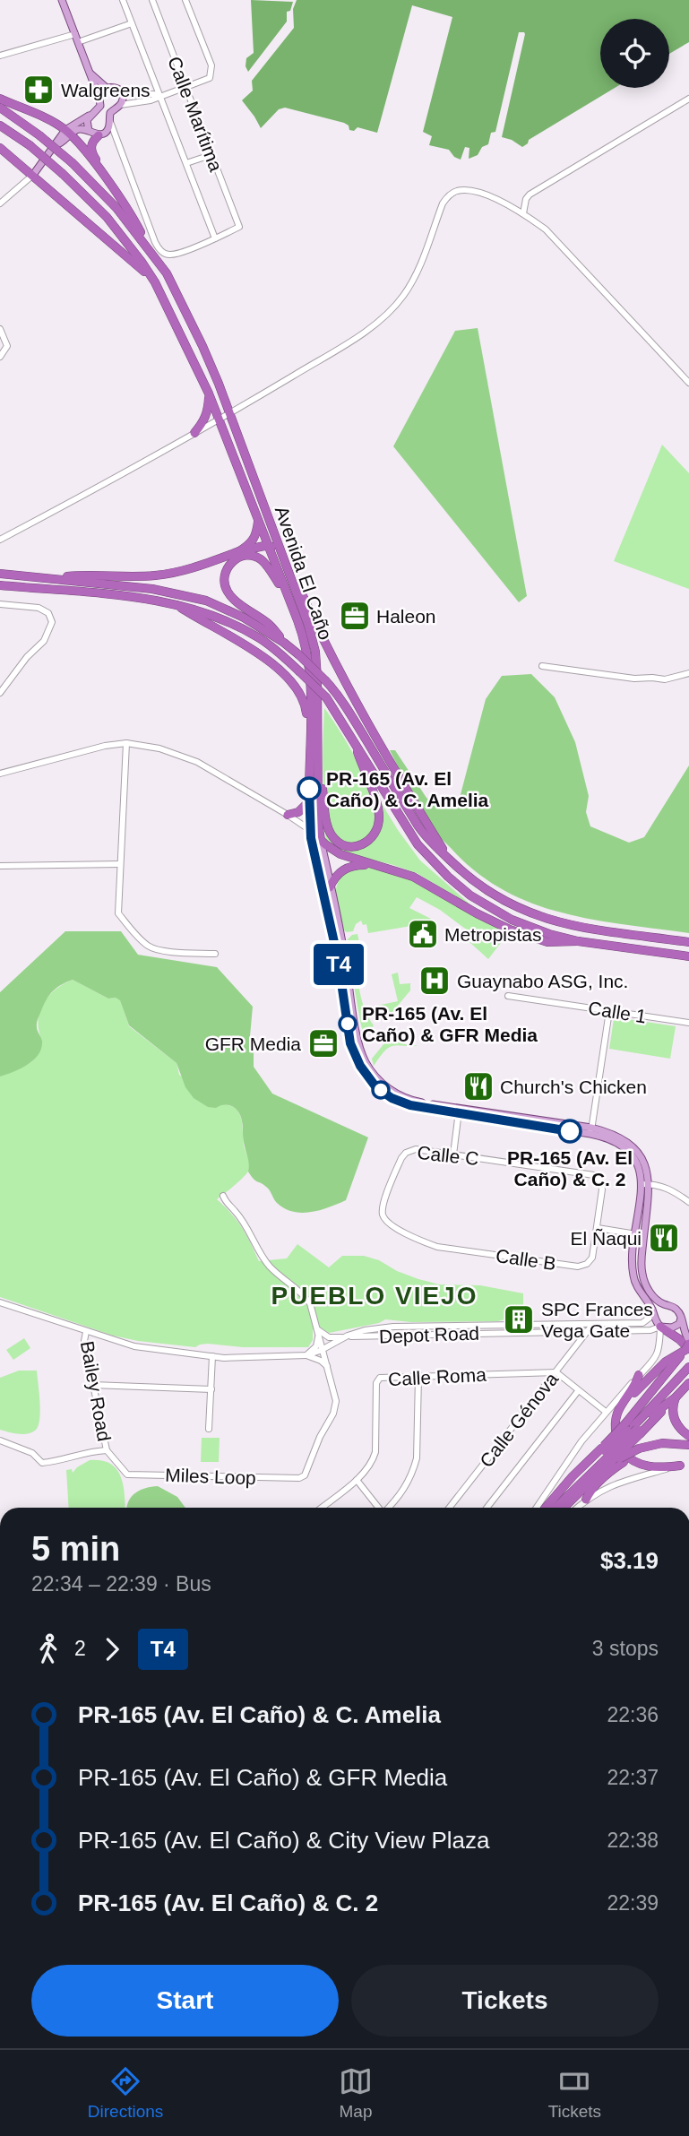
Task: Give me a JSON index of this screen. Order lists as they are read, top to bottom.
{
  "streets": {
    "highway": ["Avenida El Caño"],
    "street": [
      "Calle Marítima",
      "Calle 1",
      "Calle C",
      "Calle B",
      "Depot Road",
      "Calle Roma",
      "Bailey Road",
      "Calle Génova",
      "Miles Loop"
    ]
  },
  "crossings": [
    ["Avenida El Caño", "Depot Road"],
    ["Calle C", "Calle B"],
    ["Depot Road", "Calle Génova"],
    ["Depot Road", "Miles Loop"],
    ["Calle Roma", "Calle Génova"],
    ["Bailey Road", "Miles Loop"]
  ],
  "districts": ["PUEBLO VIEJO"],
  "places": {
    "pharmacy": ["Walgreens"],
    "office": ["Haleon", "GFR Media"],
    "other": ["PR-165 (Av. El Caño) & C. Amelia", "PR-165 (Av. El Caño) & GFR Media", "PR-165 (Av. El Caño) & C. 2"],
    "public building": ["Metropistas"],
    "hospital": ["Guaynabo ASG, Inc."],
    "restaurant": ["Church's Chicken", "El Ñaqui"],
    "building": ["SPC Frances Vega Gate"]
  },
  "lines": ["bus line T4"],
  "page": {
    "on_map": "T4",
    "heading": ["5 min", "22:34 – 22:39 · Bus", "$3.19"],
    "legs": ["2", "T4", "3 stops"],
    "list": [
      {
        "name": "PR-165 (Av. El Caño) & C. Amelia",
        "value": "22:36"
      },
      {
        "name": "PR-165 (Av. El Caño) & GFR Media",
        "value": "22:37"
      },
      {
        "name": "PR-165 (Av. El Caño) & City View Plaza",
        "value": "22:38"
      },
      {
        "name": "PR-165 (Av. El Caño) & C. 2",
        "value": "22:39"
      }
    ],
    "buttons": ["Start", "Tickets"],
    "tabs": ["Directions", "Map", "Tickets"]
  }
}
